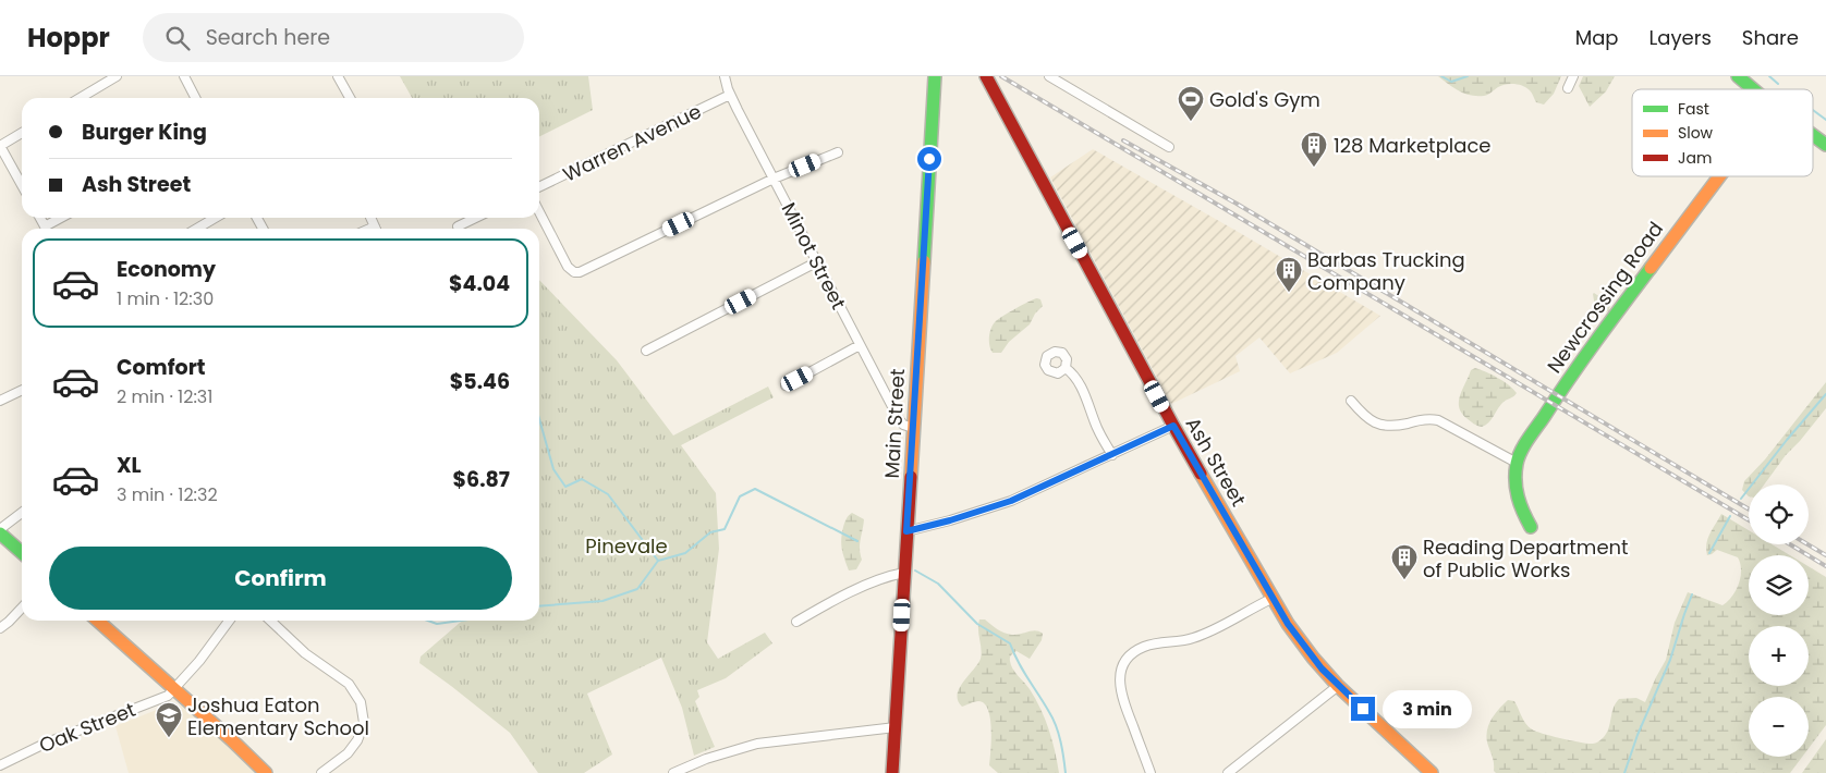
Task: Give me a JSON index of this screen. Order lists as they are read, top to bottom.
{
  "streets": {
    "street": [
      "Warren Avenue",
      "Minot Street",
      "Newcrossing Road",
      "Main Street",
      "Ash Street",
      "Oak Street"
    ]
  },
  "crossings": [
    ["Warren Avenue", "Minot Street"],
    ["Minot Street", "Main Street"]
  ],
  "parks": ["Pinevale"],
  "places": {
    "sports": ["Gold's Gym"],
    "building": ["128 Marketplace", "Barbas Trucking Company", "Reading Department of Public Works"],
    "school or university": ["Joshua Eaton Elementary School"]
  },
  "legend": ["Fast", "Slow", "Jam"],
  "page": {
    "header": "Hoppr",
    "search": "Search here",
    "nav": ["Map", "Layers", "Share"],
    "banner": ["Burger King", "Ash Street"],
    "list": [
      {
        "name": "Economy",
        "note": "1 min · 12:30",
        "value": "$4.04"
      },
      {
        "name": "Comfort",
        "note": "2 min · 12:31",
        "value": "$5.46"
      },
      {
        "name": "XL",
        "note": "3 min · 12:32",
        "value": "$6.87"
      }
    ],
    "map_buttons": ["+", "−"],
    "buttons": "Confirm",
    "bubble": "3 min"
  }
}
